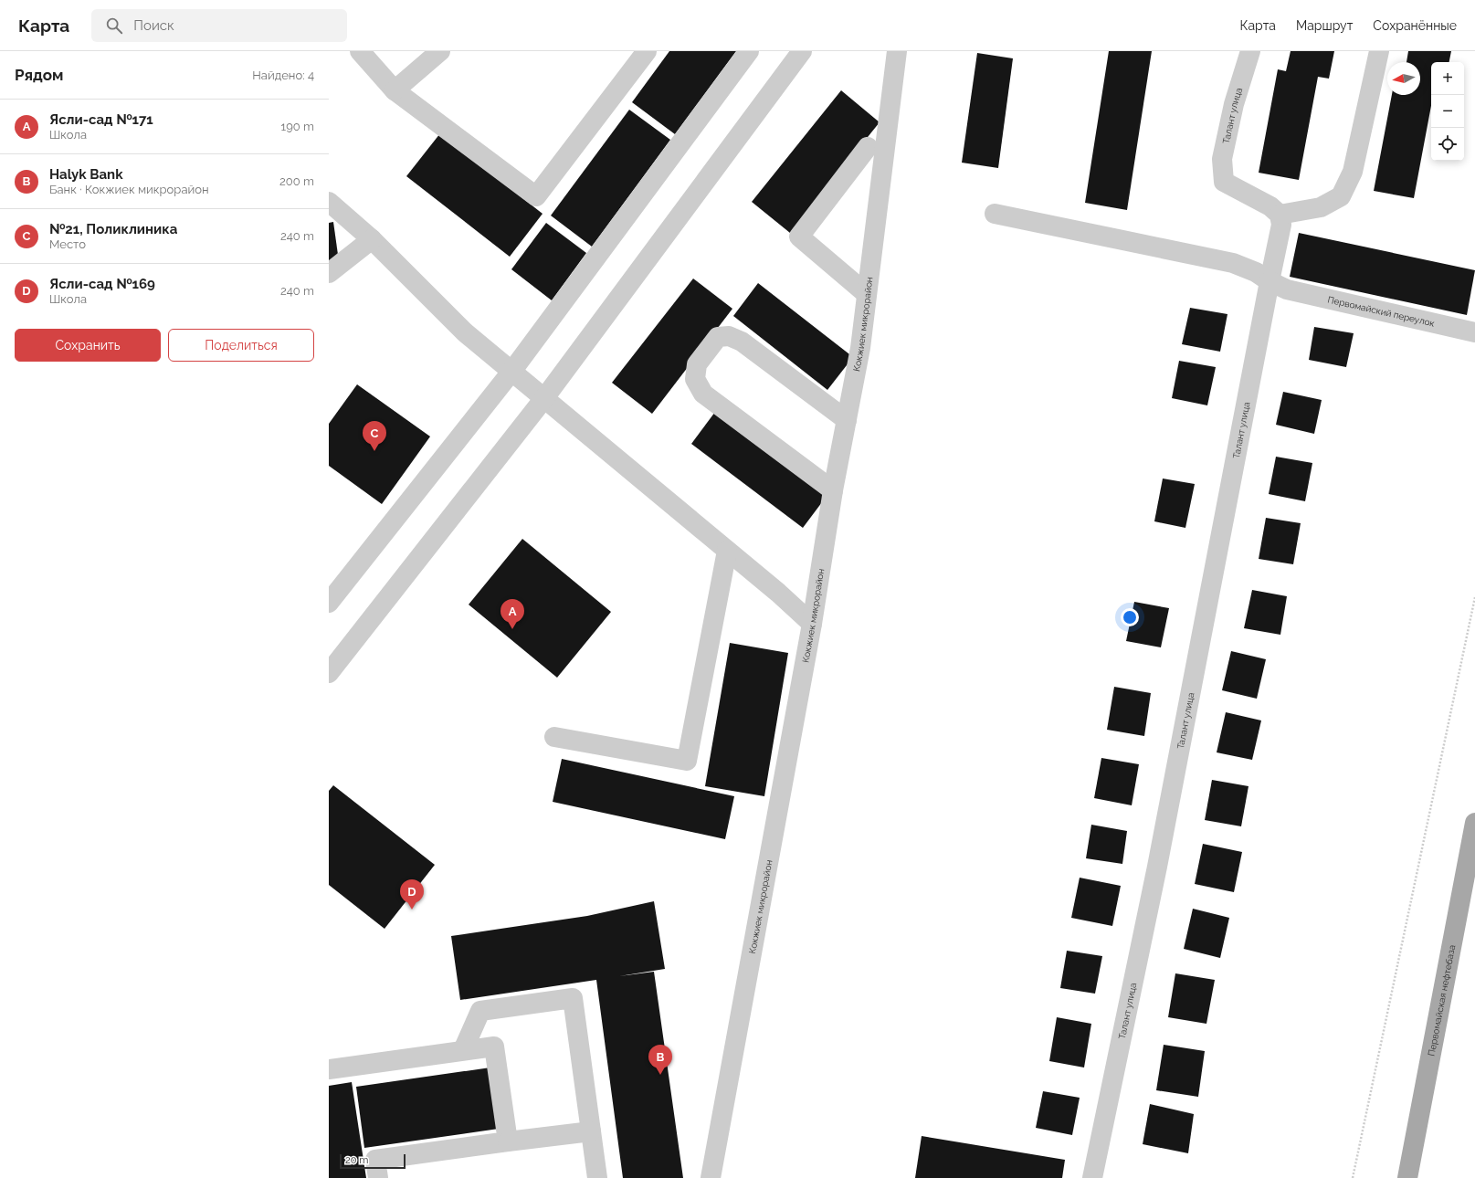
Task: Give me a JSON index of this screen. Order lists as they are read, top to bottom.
{
  "streets": {
    "main road": ["Первомайская нефтебаза"],
    "street": ["Талант улица", "Первомайский переулок", "Кокжиек микрорайон"]
  },
  "crossings": [
    ["Талант улица", "Первомайский переулок"]
  ],
  "scale_bar": "20 m",
  "north": "left",
  "page": {
    "header": "Карта",
    "search": "Поиск",
    "nav": ["Карта", "Маршрут", "Сохранённые"],
    "heading": ["Рядом", "Найдено: 4"],
    "map_buttons": ["+", "−"],
    "list": [
      {
        "mark": "A",
        "name": "Ясли-сад №171",
        "note": "Школа",
        "value": "190 m"
      },
      {
        "mark": "B",
        "name": "Halyk Bank",
        "note": "Банк · Кокжиек микрорайон",
        "value": "200 m"
      },
      {
        "mark": "C",
        "name": "№21, Поликлиника",
        "note": "Место",
        "value": "240 m"
      },
      {
        "mark": "D",
        "name": "Ясли-сад №169",
        "note": "Школа",
        "value": "240 m"
      }
    ],
    "buttons": ["Сохранить", "Поделиться"],
    "pins": [
      "C",
      "A",
      "D",
      "B"
    ],
    "scale": "20 m"
  }
}
